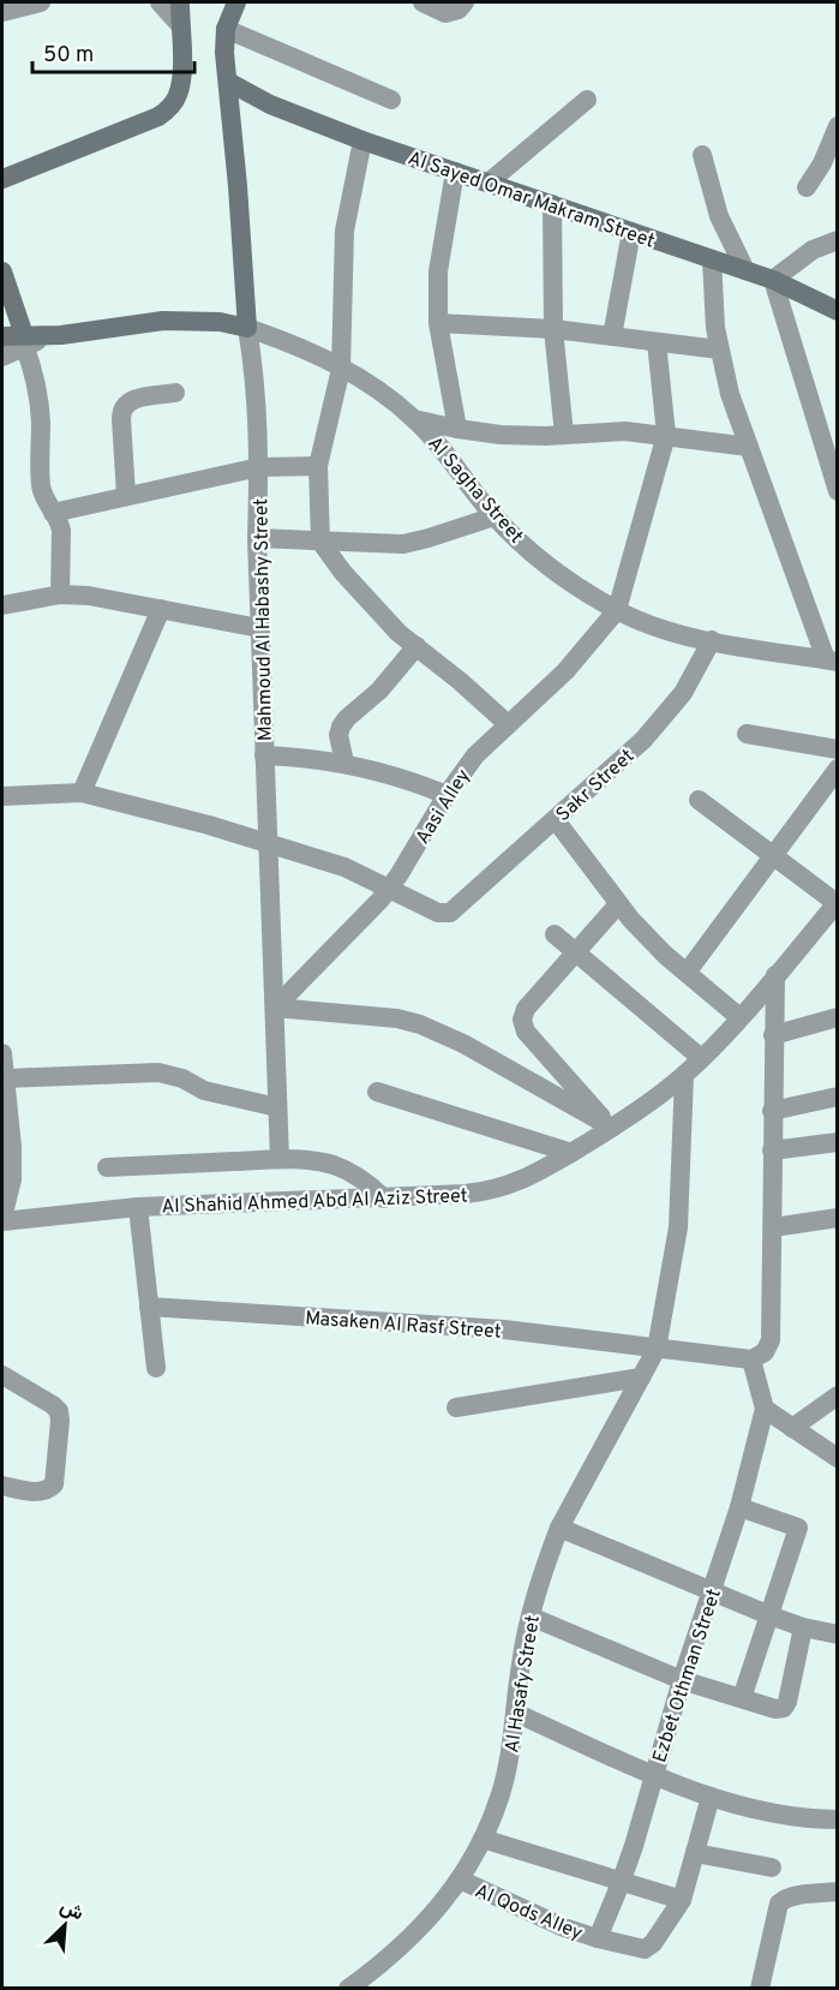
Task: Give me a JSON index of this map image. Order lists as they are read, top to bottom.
{
  "streets": {
    "main road": ["Al Sayed Omar Makram Street", "Mahmoud Al Habashy Street"],
    "street": [
      "Al Sagha Street",
      "Sakr Street",
      "Aasi Alley",
      "Al Shahid Ahmed Abd Al Aziz Street",
      "Masaken Al Rasf Street",
      "Ezbet Othman Street",
      "Al Hasafy Street",
      "Al Qods Alley"
    ]
  },
  "crossings": [
    ["Al Sayed Omar Makram Street", "Mahmoud Al Habashy Street"],
    ["Al Sagha Street", "Mahmoud Al Habashy Street"],
    ["Al Sagha Street", "Sakr Street"],
    ["Al Sagha Street", "Aasi Alley"],
    ["Mahmoud Al Habashy Street", "Aasi Alley"],
    ["Sakr Street", "Aasi Alley"],
    ["Al Shahid Ahmed Abd Al Aziz Street", "Al Hasafy Street"],
    ["Masaken Al Rasf Street", "Al Hasafy Street"],
    ["Ezbet Othman Street", "Al Qods Alley"],
    ["Al Hasafy Street", "Al Qods Alley"]
  ],
  "scale_bar": "50 m",
  "north": "top right"
}
